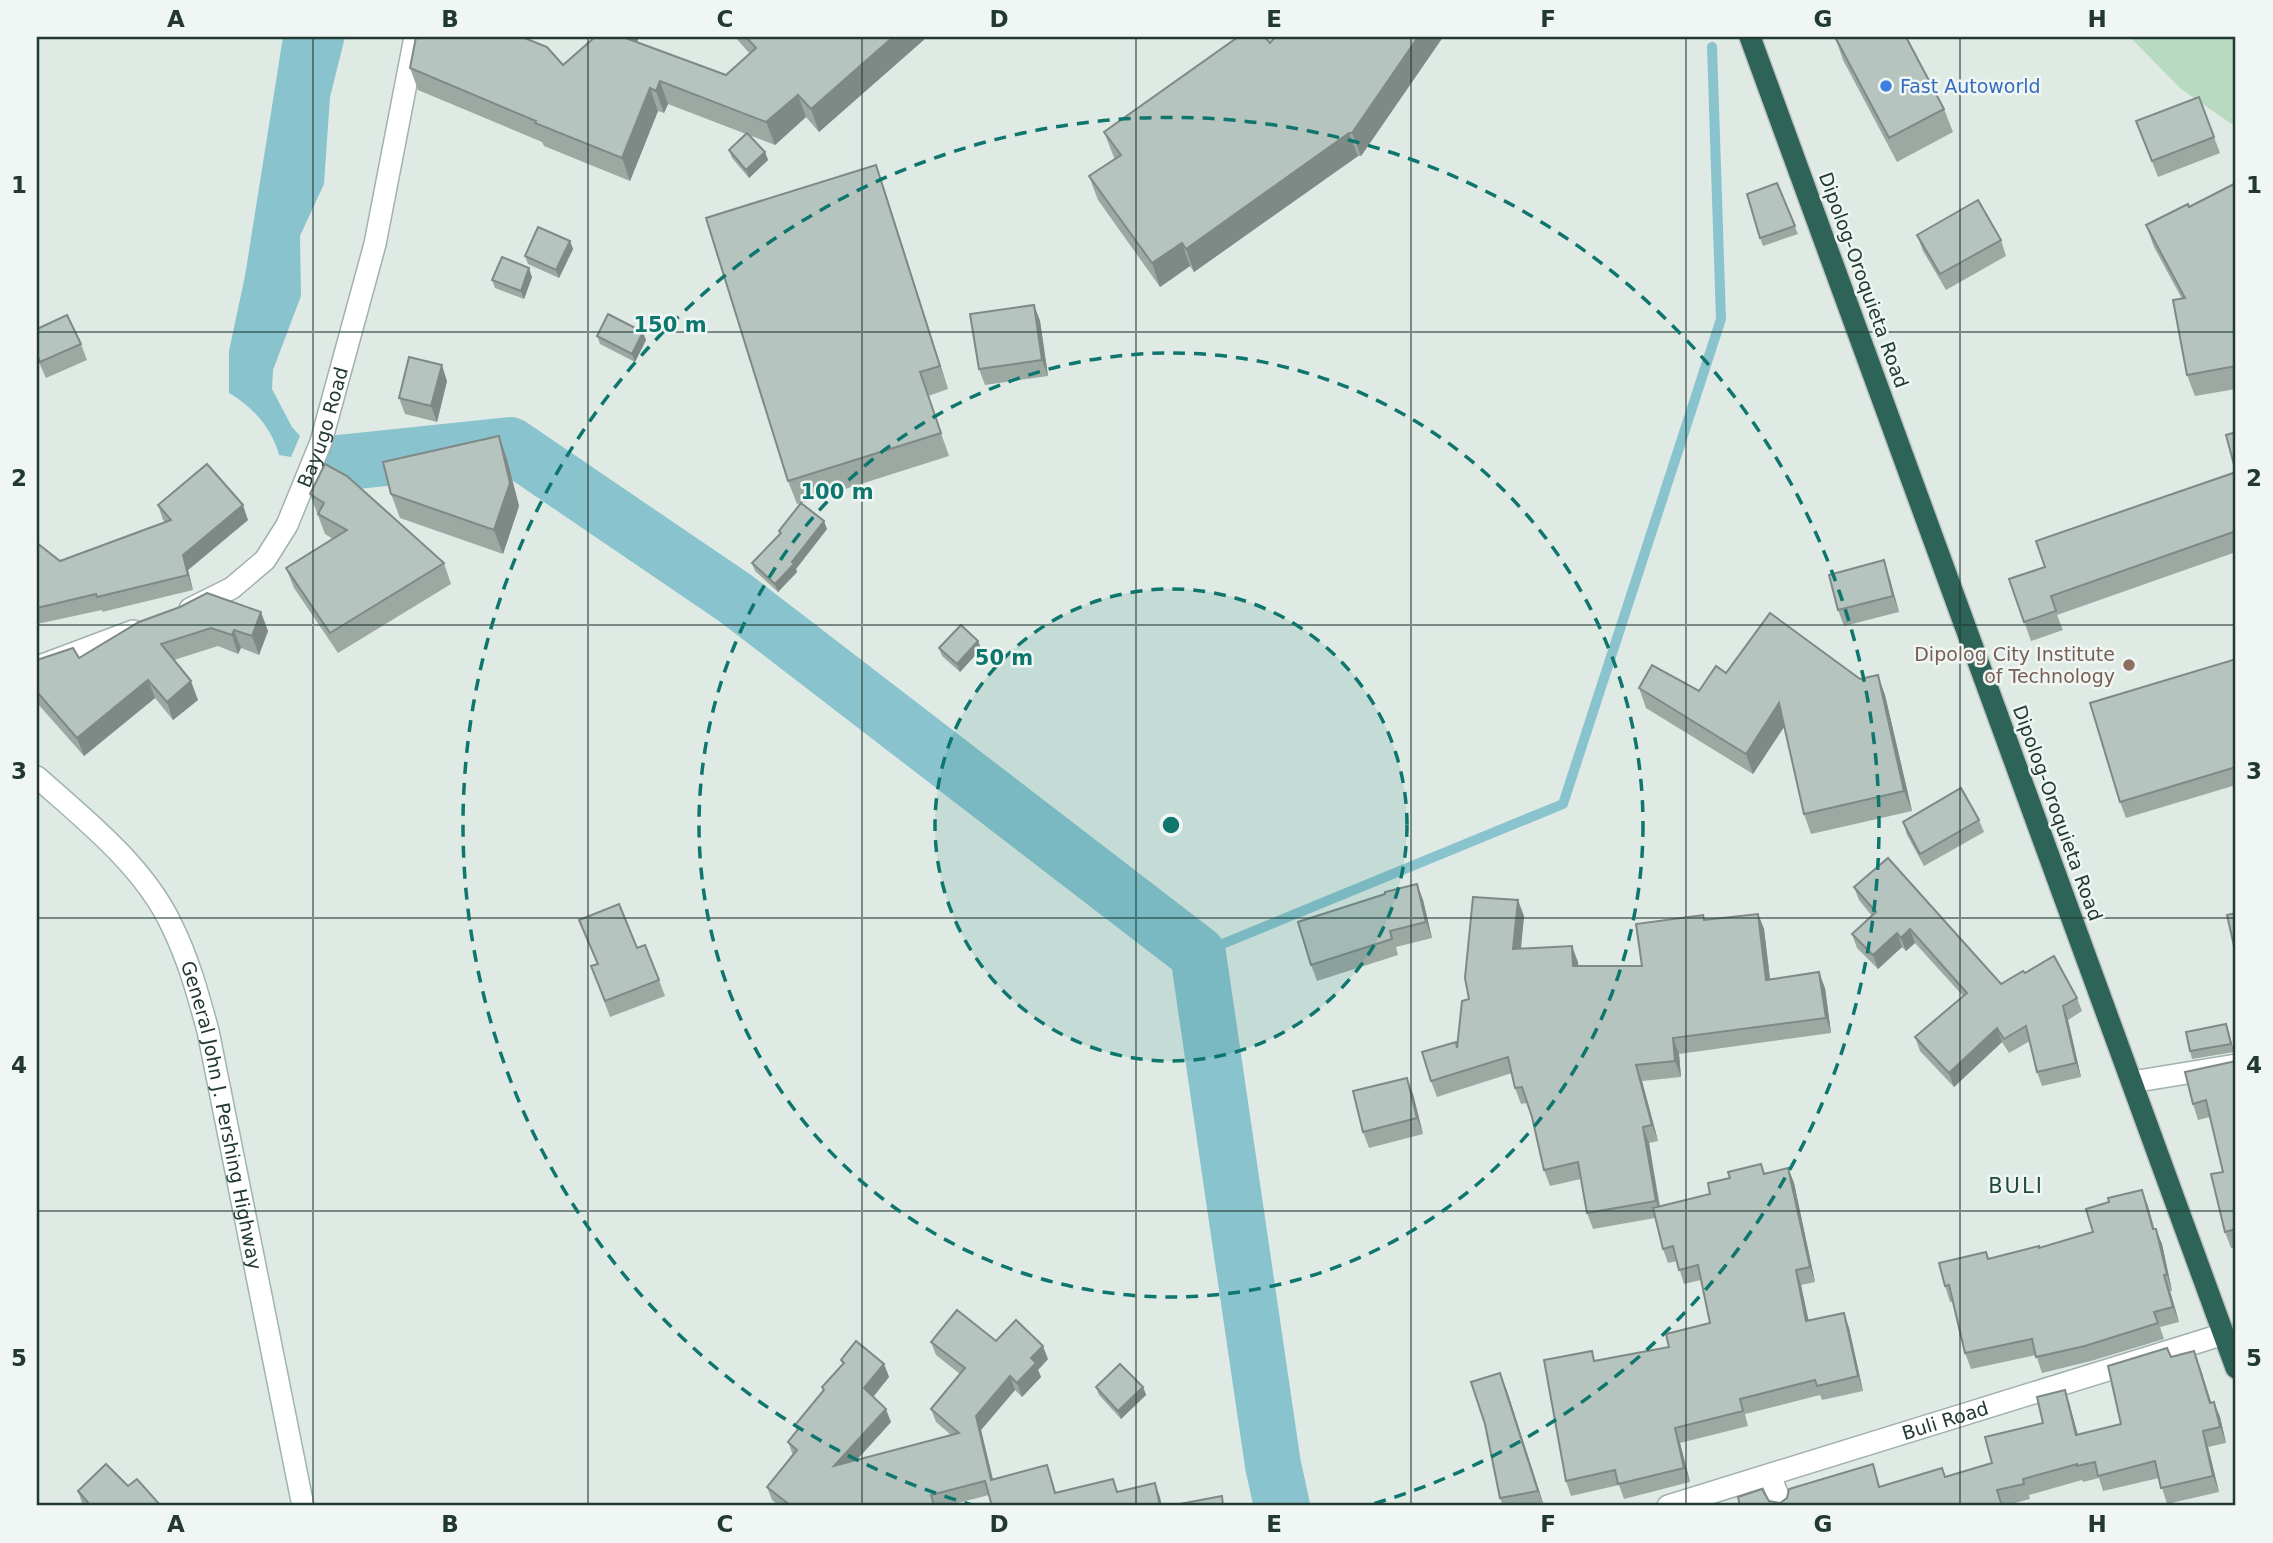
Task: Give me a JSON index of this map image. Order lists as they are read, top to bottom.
{
  "streets": {
    "highway": ["Dipolog-Oroquieta Road"],
    "street": ["Bayugo Road", "General John J. Pershing Highway", "Buli Road"]
  },
  "crossings": [
    ["Dipolog-Oroquieta Road", "Buli Road"]
  ],
  "districts": ["BULI"],
  "places": ["Fast Autoworld", "Dipolog City Institute of Technology"],
  "grid": {
    "columns": [
      "A",
      "B",
      "C",
      "D",
      "E",
      "F",
      "G",
      "H"
    ],
    "rows": [
      "1",
      "2",
      "3",
      "4",
      "5"
    ]
  },
  "rings": ["150 m", "100 m", "50 m"]
}
